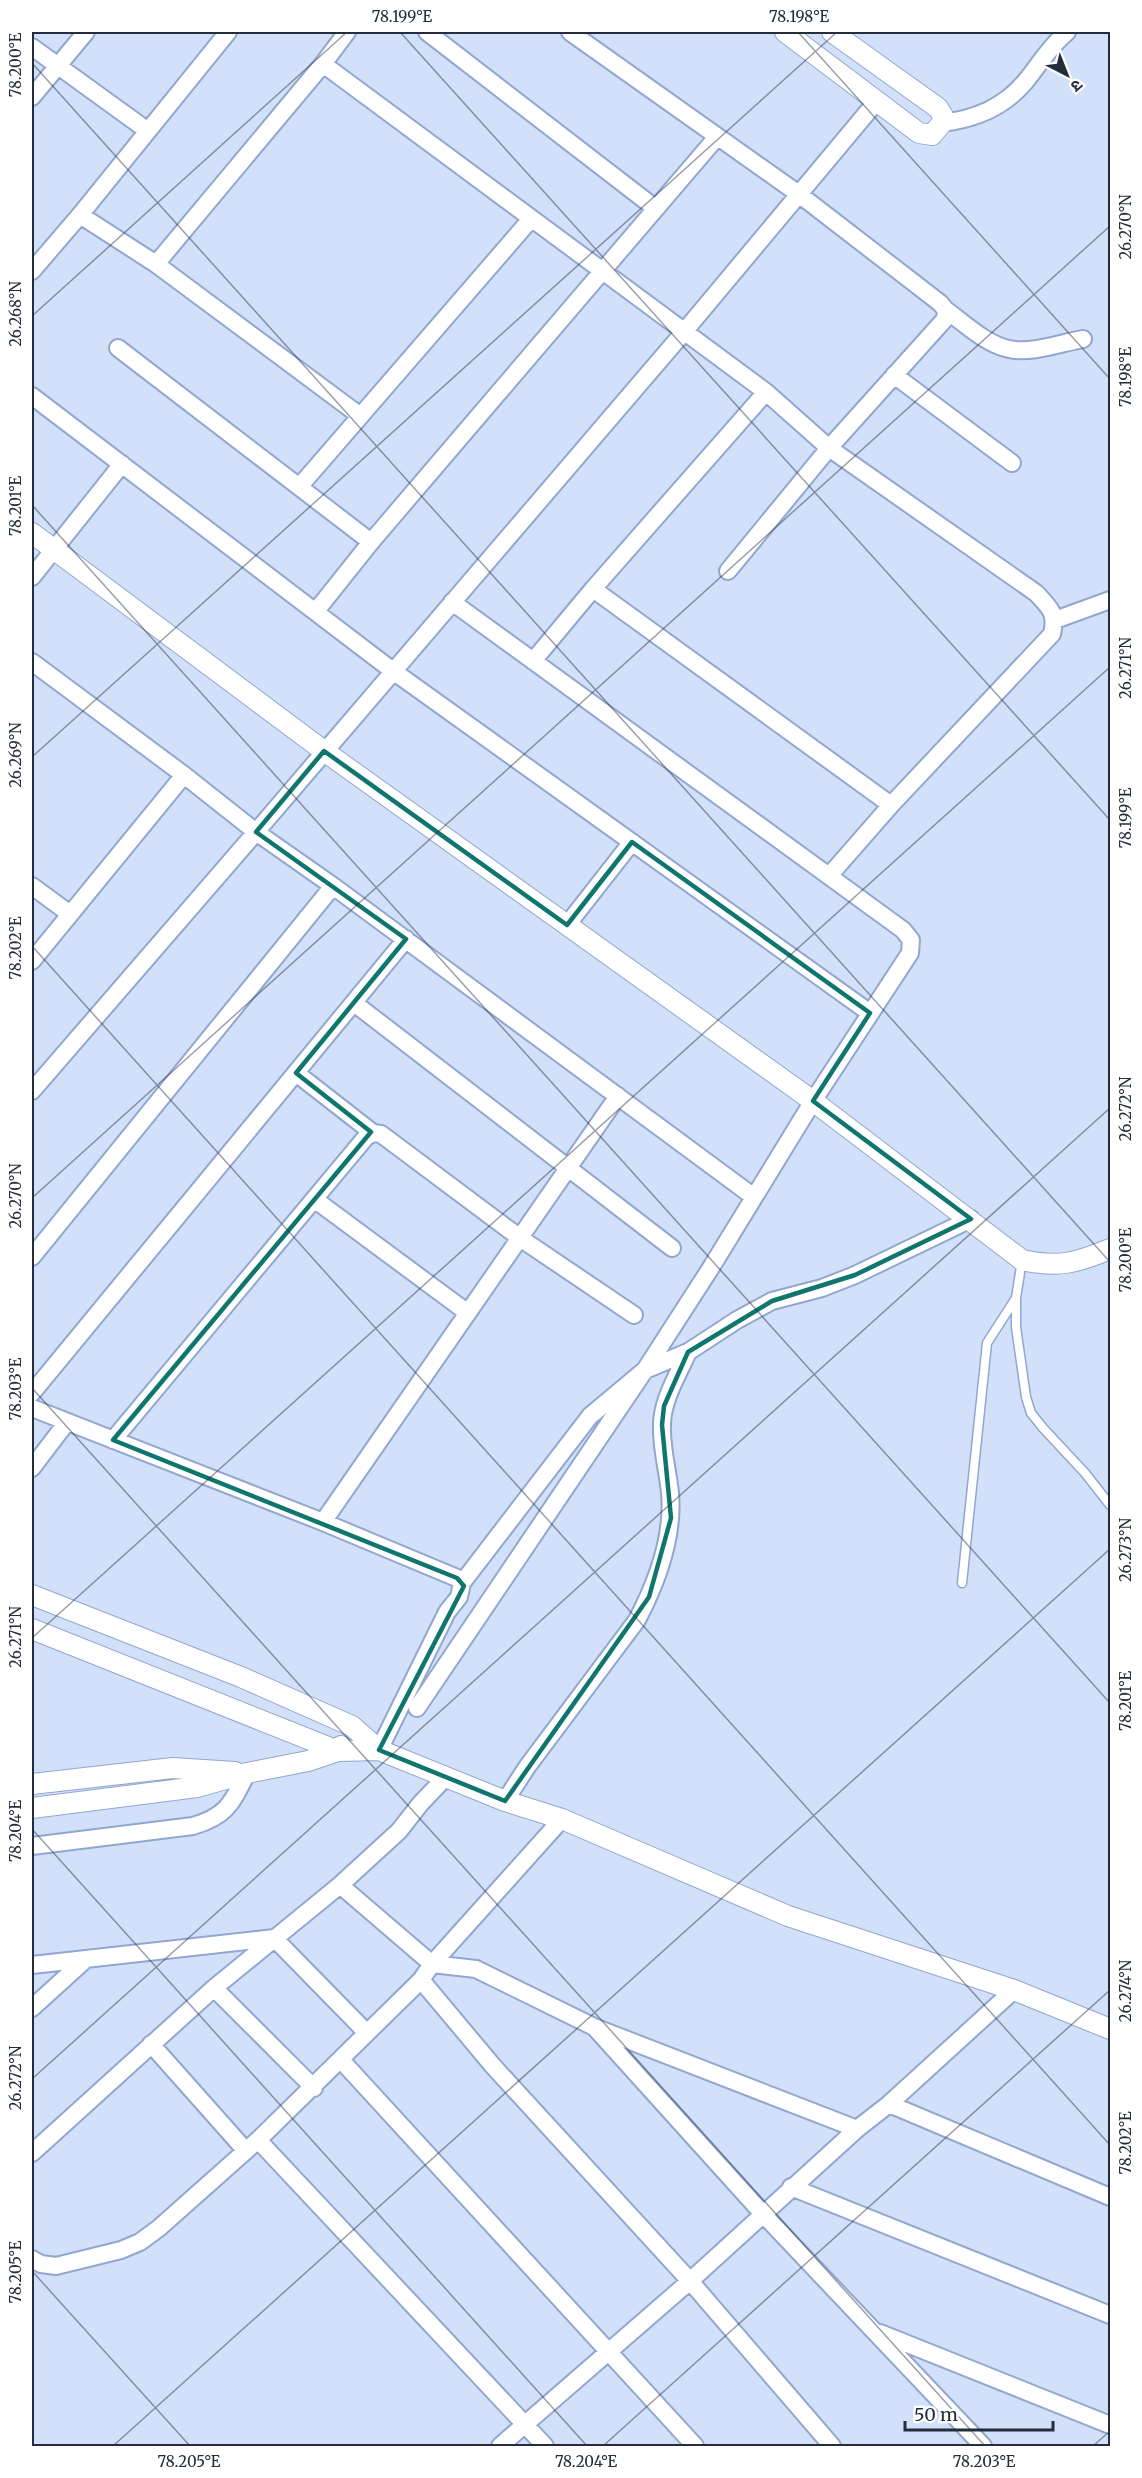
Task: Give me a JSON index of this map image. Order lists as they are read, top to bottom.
{
  "scale_bar": "50 m",
  "north": "bottom right",
  "coordinates": [
    "78.199°E",
    "78.198°E",
    "78.200°E",
    "26.270°N",
    "26.268°N",
    "78.201°E",
    "26.271°N",
    "26.269°N",
    "78.202°E",
    "26.272°N",
    "78.203°E",
    "26.273°N",
    "78.204°E",
    "26.274°N",
    "78.205°E"
  ]
}
